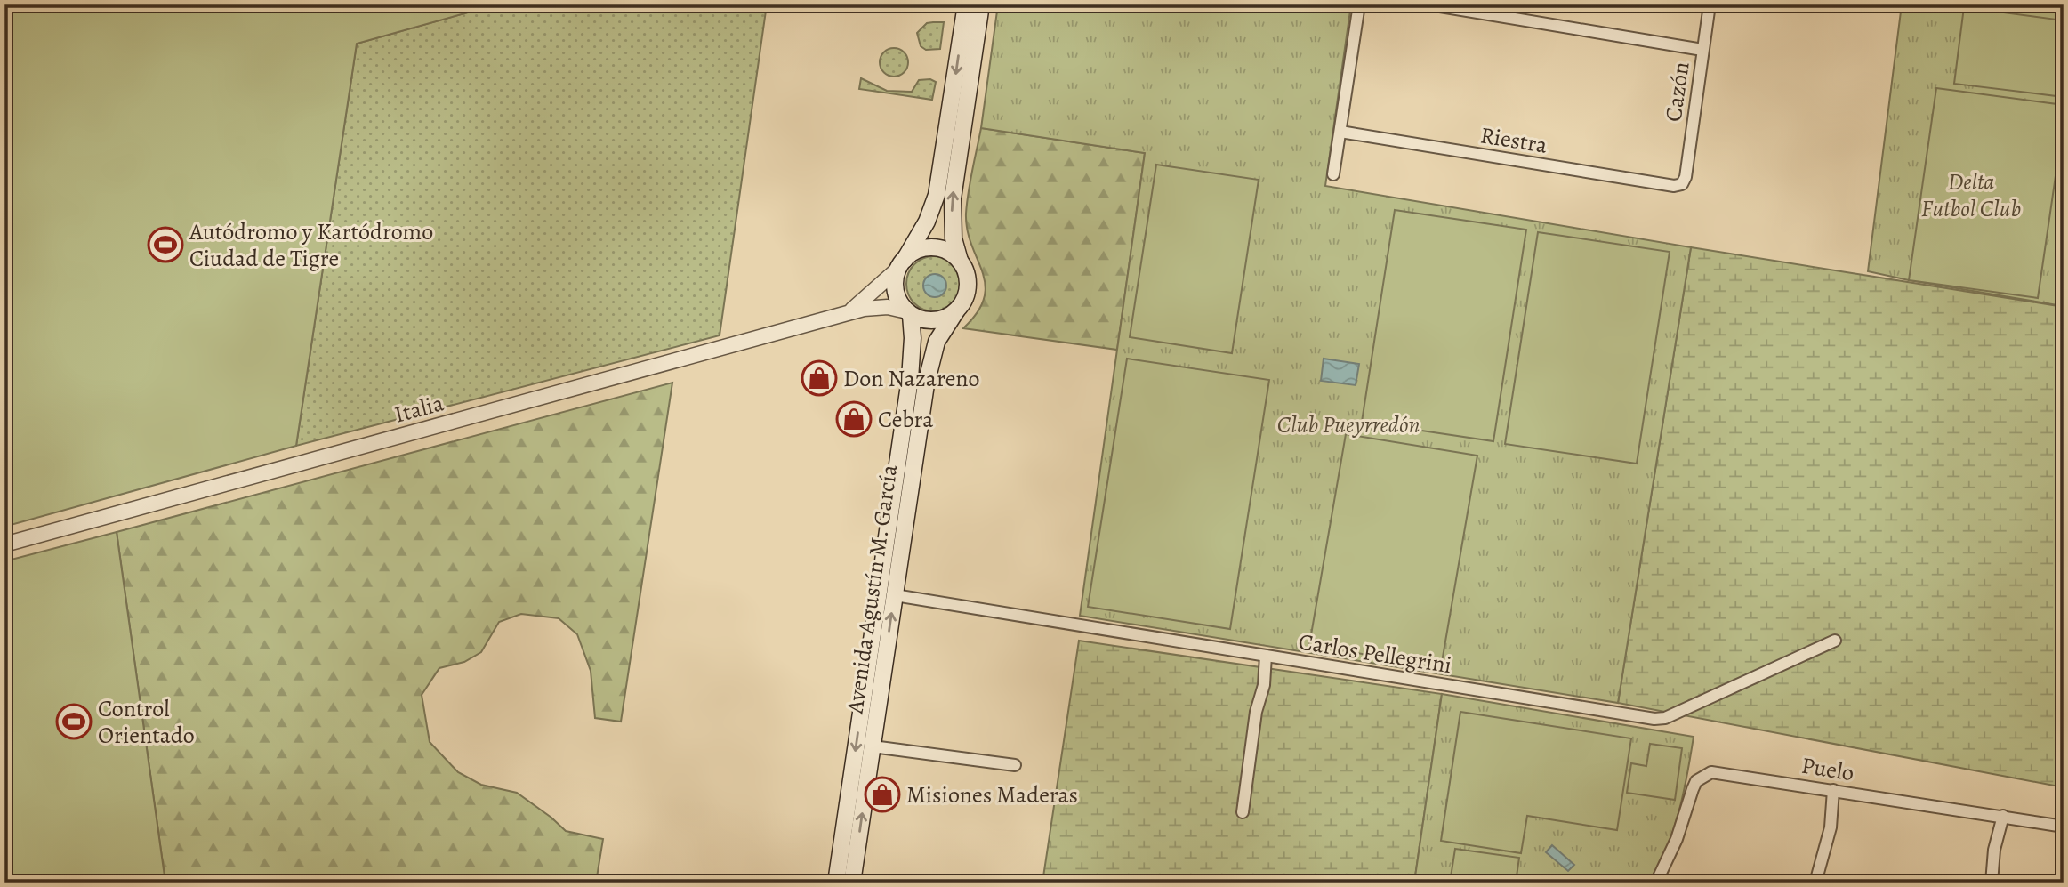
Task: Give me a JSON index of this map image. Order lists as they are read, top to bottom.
{
  "streets": {
    "main road": ["Avenida Agustín M. García"],
    "street": [
      "Cazón",
      "Riestra",
      "Italia",
      "Carlos Pellegrini",
      "Puelo"
    ]
  },
  "crossings": [
    ["Cazón", "Riestra"],
    ["Italia", "Avenida Agustín M. García"],
    ["Avenida Agustín M. García", "Carlos Pellegrini"]
  ],
  "parks": ["Delta Futbol Club", "Club Pueyrredón"],
  "places": {
    "sports": ["Autódromo y Kartódromo Ciudad de Tigre", "Control Orientado"],
    "shop": ["Don Nazareno", "Cebra", "Misiones Maderas"]
  }
}
